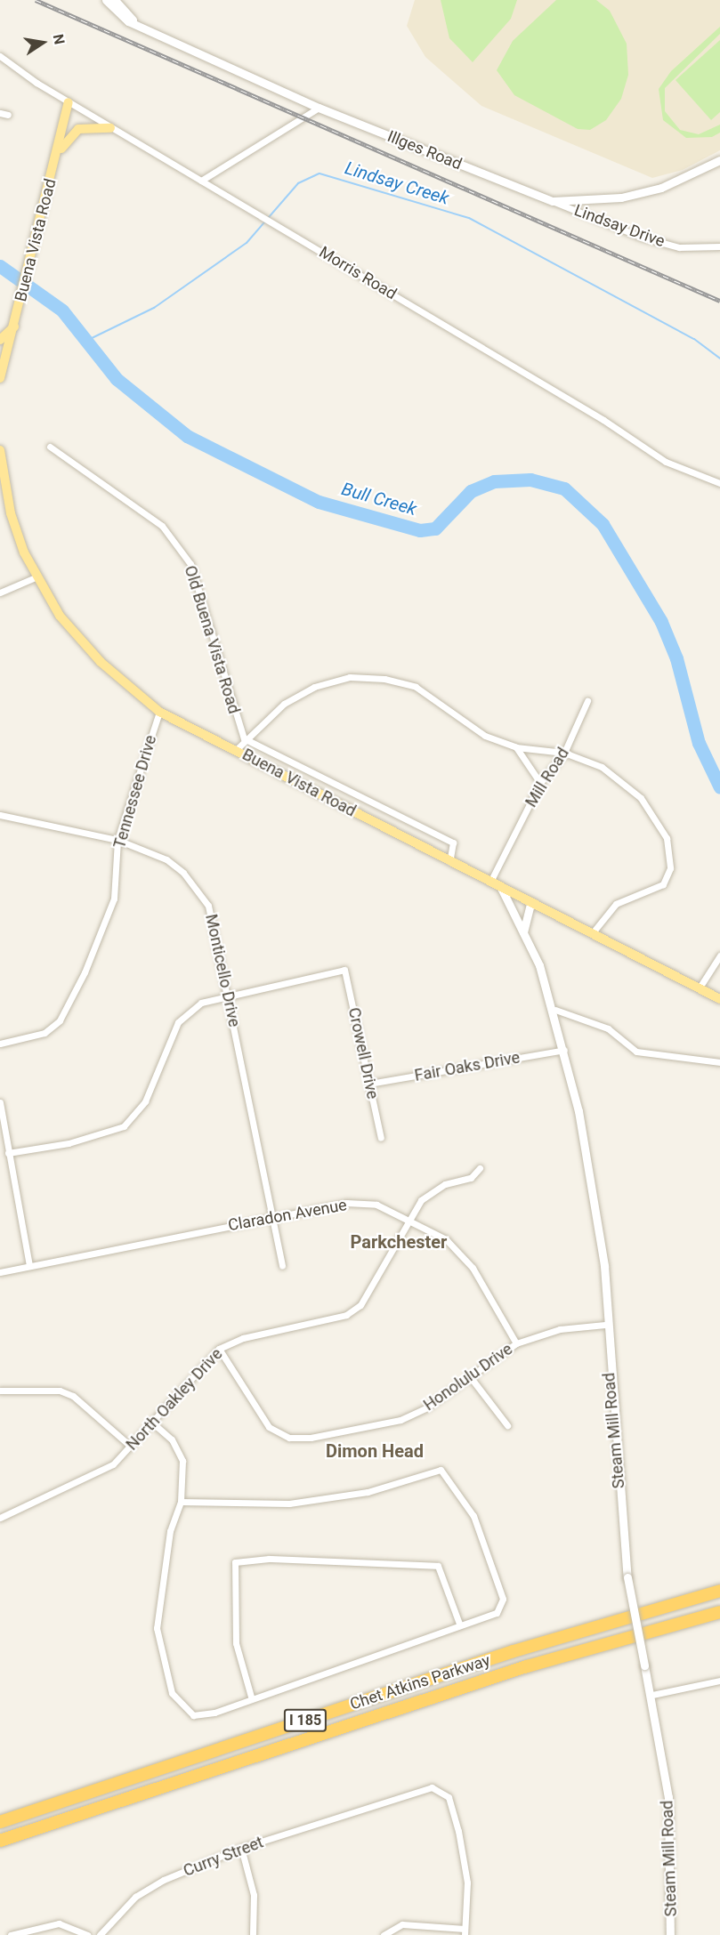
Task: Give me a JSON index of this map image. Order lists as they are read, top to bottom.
{
  "streets": {
    "highway": ["Chet Atkins Parkway", "I 185"],
    "main road": ["Buena Vista Road"],
    "street": [
      "Illges Road",
      "Lindsay Drive",
      "Morris Road",
      "Old Buena Vista Road",
      "Mill Road",
      "Tennessee Drive",
      "Monticello Drive",
      "Crowell Drive",
      "Fair Oaks Drive",
      "Claradon Avenue",
      "Honolulu Drive",
      "North Oakley Drive",
      "Steam Mill Road",
      "Curry Street"
    ]
  },
  "crossings": [
    ["Illges Road", "Lindsay Drive"],
    ["Buena Vista Road", "Morris Road"],
    ["Buena Vista Road", "Mill Road"],
    ["Buena Vista Road", "Tennessee Drive"],
    ["Buena Vista Road", "Steam Mill Road"],
    ["Tennessee Drive", "Monticello Drive"],
    ["Monticello Drive", "Crowell Drive"],
    ["Monticello Drive", "Claradon Avenue"],
    ["Crowell Drive", "Fair Oaks Drive"],
    ["Fair Oaks Drive", "Steam Mill Road"],
    ["Claradon Avenue", "Honolulu Drive"],
    ["Claradon Avenue", "North Oakley Drive"],
    ["Honolulu Drive", "North Oakley Drive"],
    ["Honolulu Drive", "Steam Mill Road"]
  ],
  "districts": ["Parkchester", "Dimon Head"],
  "water": ["Lindsay Creek", "Bull Creek"],
  "north": "right"
}
